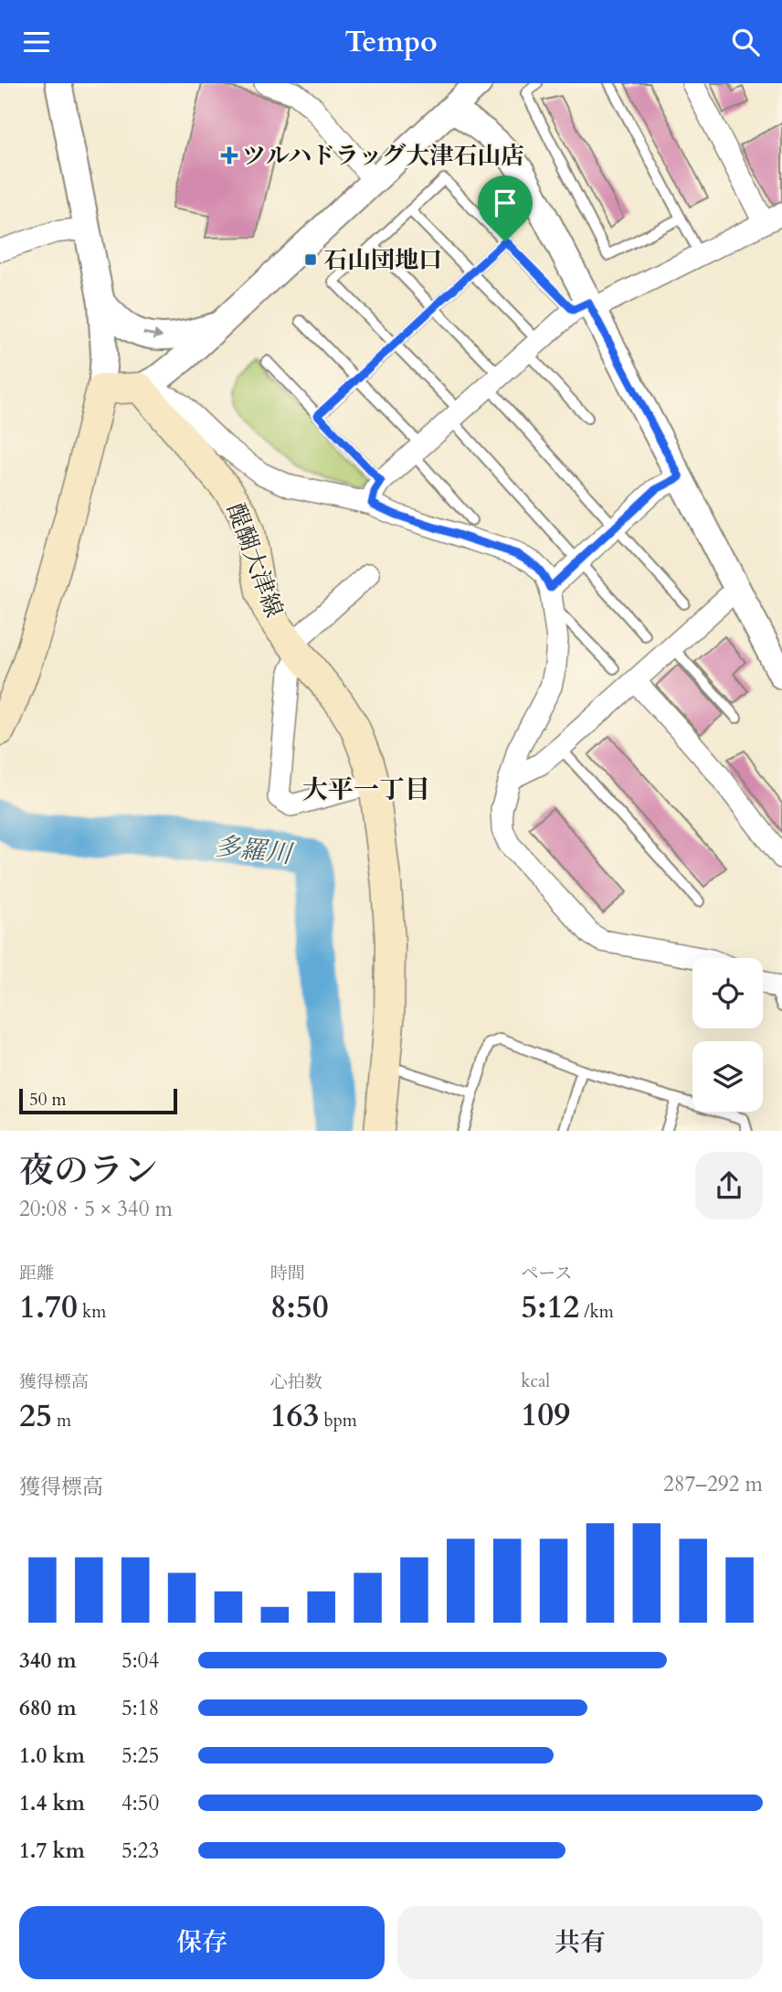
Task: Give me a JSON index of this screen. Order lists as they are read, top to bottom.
{
  "streets": {
    "main road": ["醍醐大津線"]
  },
  "districts": ["大平一丁目"],
  "water": ["多羅川"],
  "places": {
    "health": ["ツルハドラッグ大津石山店"],
    "transit": ["石山団地口"]
  },
  "scale_bar": "50 m",
  "page": {
    "header": "Tempo",
    "scale": "50 m",
    "heading": ["夜のラン", "20:08 · 5 × 340 m"],
    "stats": [
      ["距離", "1.70 km"],
      ["時間", "8:50"],
      ["ペース", "5:12 /km"],
      ["獲得標高", "25 m"],
      ["心拍数", "163 bpm"],
      ["kcal", "109"]
    ],
    "chart": ["獲得標高", "287–292 m"],
    "list": [
      {
        "name": "340 m",
        "note": "5:04"
      },
      {
        "name": "680 m",
        "note": "5:18"
      },
      {
        "name": "1.0 km",
        "note": "5:25"
      },
      {
        "name": "1.4 km",
        "note": "4:50"
      },
      {
        "name": "1.7 km",
        "note": "5:23"
      }
    ],
    "buttons": ["保存", "共有"]
  }
}
